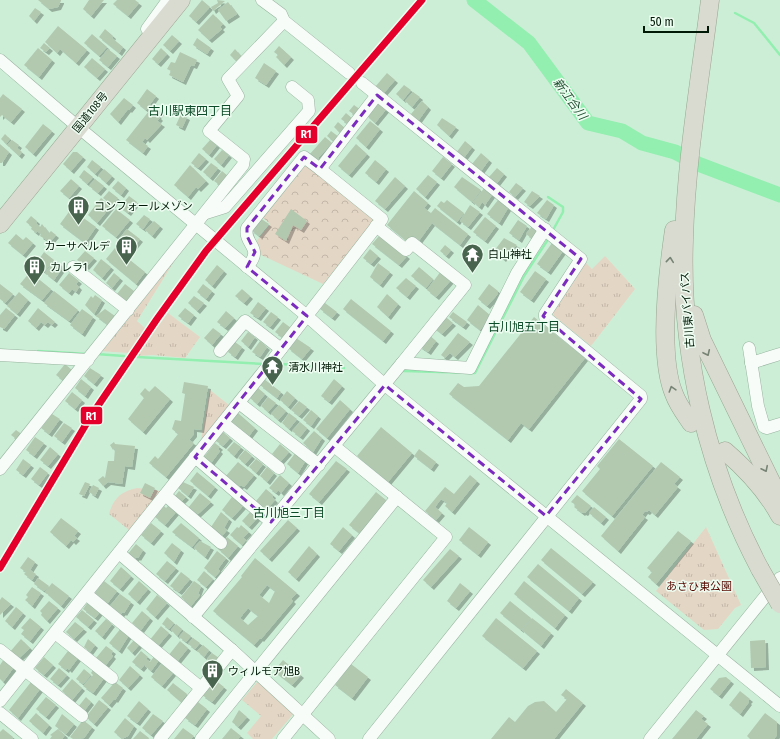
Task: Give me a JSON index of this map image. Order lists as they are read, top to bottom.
{
  "streets": {
    "highway": ["国道108号", "古川東バイパス"]
  },
  "districts": ["古川駅東四丁目", "古川旭五丁目", "古川旭三丁目"],
  "water": ["新江合川"],
  "parks": ["あさひ東公園"],
  "places": {
    "building": [
      "コンフォールメゾン",
      "カーサベルデ",
      "カレラ1",
      "ウィルモア旭B"
    ],
    "temple": ["白山神社", "清水川神社"]
  },
  "lines": ["transit line R1"],
  "scale_bar": "50 m"
}
